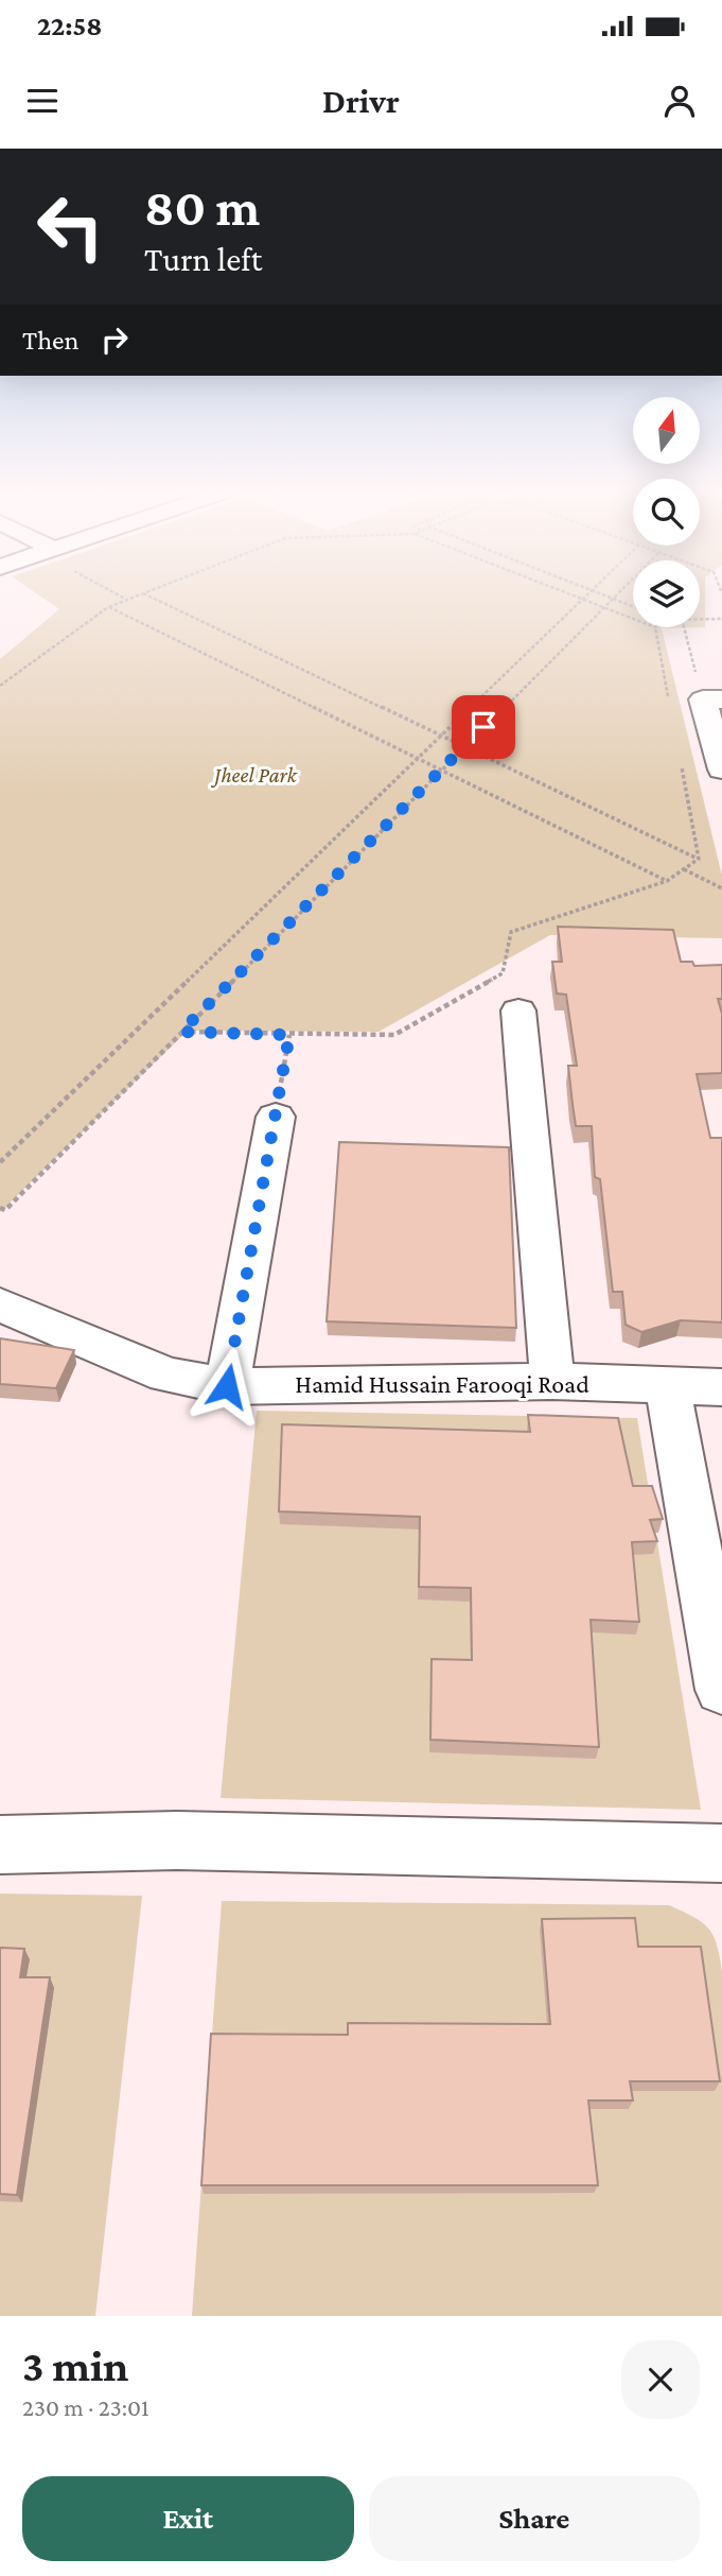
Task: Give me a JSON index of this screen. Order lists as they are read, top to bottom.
{
  "streets": {
    "street": ["Hamid Hussain Farooqi Road"]
  },
  "parks": ["Jheel Park"],
  "north": "top",
  "page": {
    "status": "22:58",
    "header": "Drivr",
    "turn": ["80 m", "Turn left"],
    "then": "Then",
    "heading": ["3 min", "230 m · 23:01"],
    "buttons": ["Exit", "Share"]
  }
}
